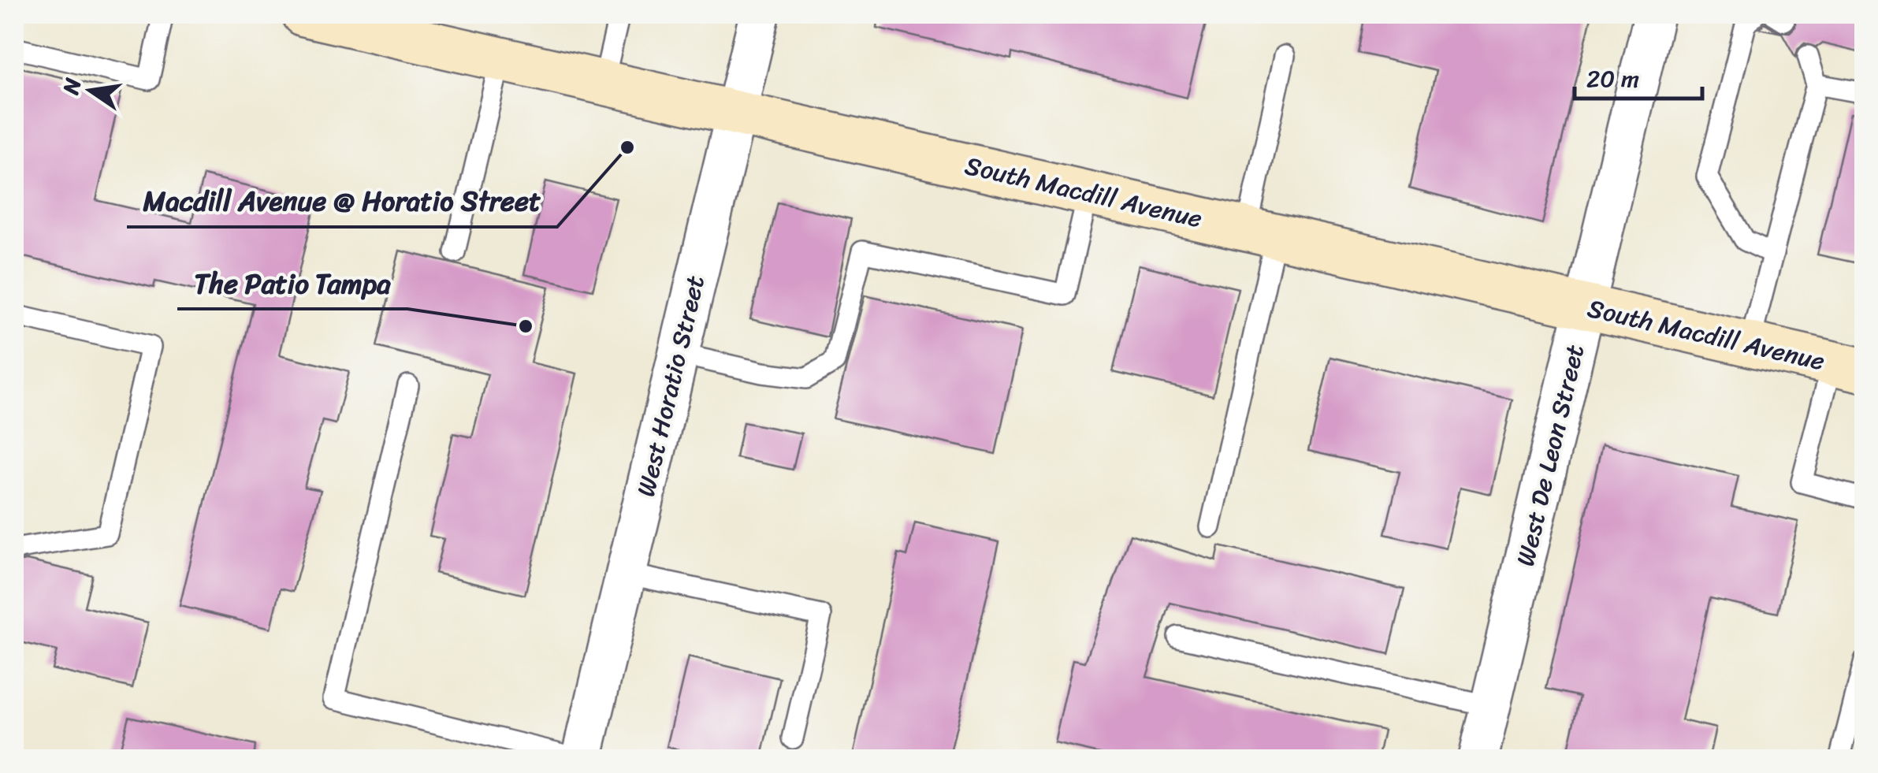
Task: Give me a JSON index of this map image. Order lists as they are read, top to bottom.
{
  "streets": {
    "street": ["South Macdill Avenue", "West Horatio Street", "West De Leon Street"]
  },
  "crossings": [
    ["South Macdill Avenue", "West Horatio Street"],
    ["South Macdill Avenue", "West De Leon Street"]
  ],
  "places": ["Macdill Avenue @ Horatio Street", "The Patio Tampa"],
  "scale_bar": "20 m",
  "north": "left"
}
